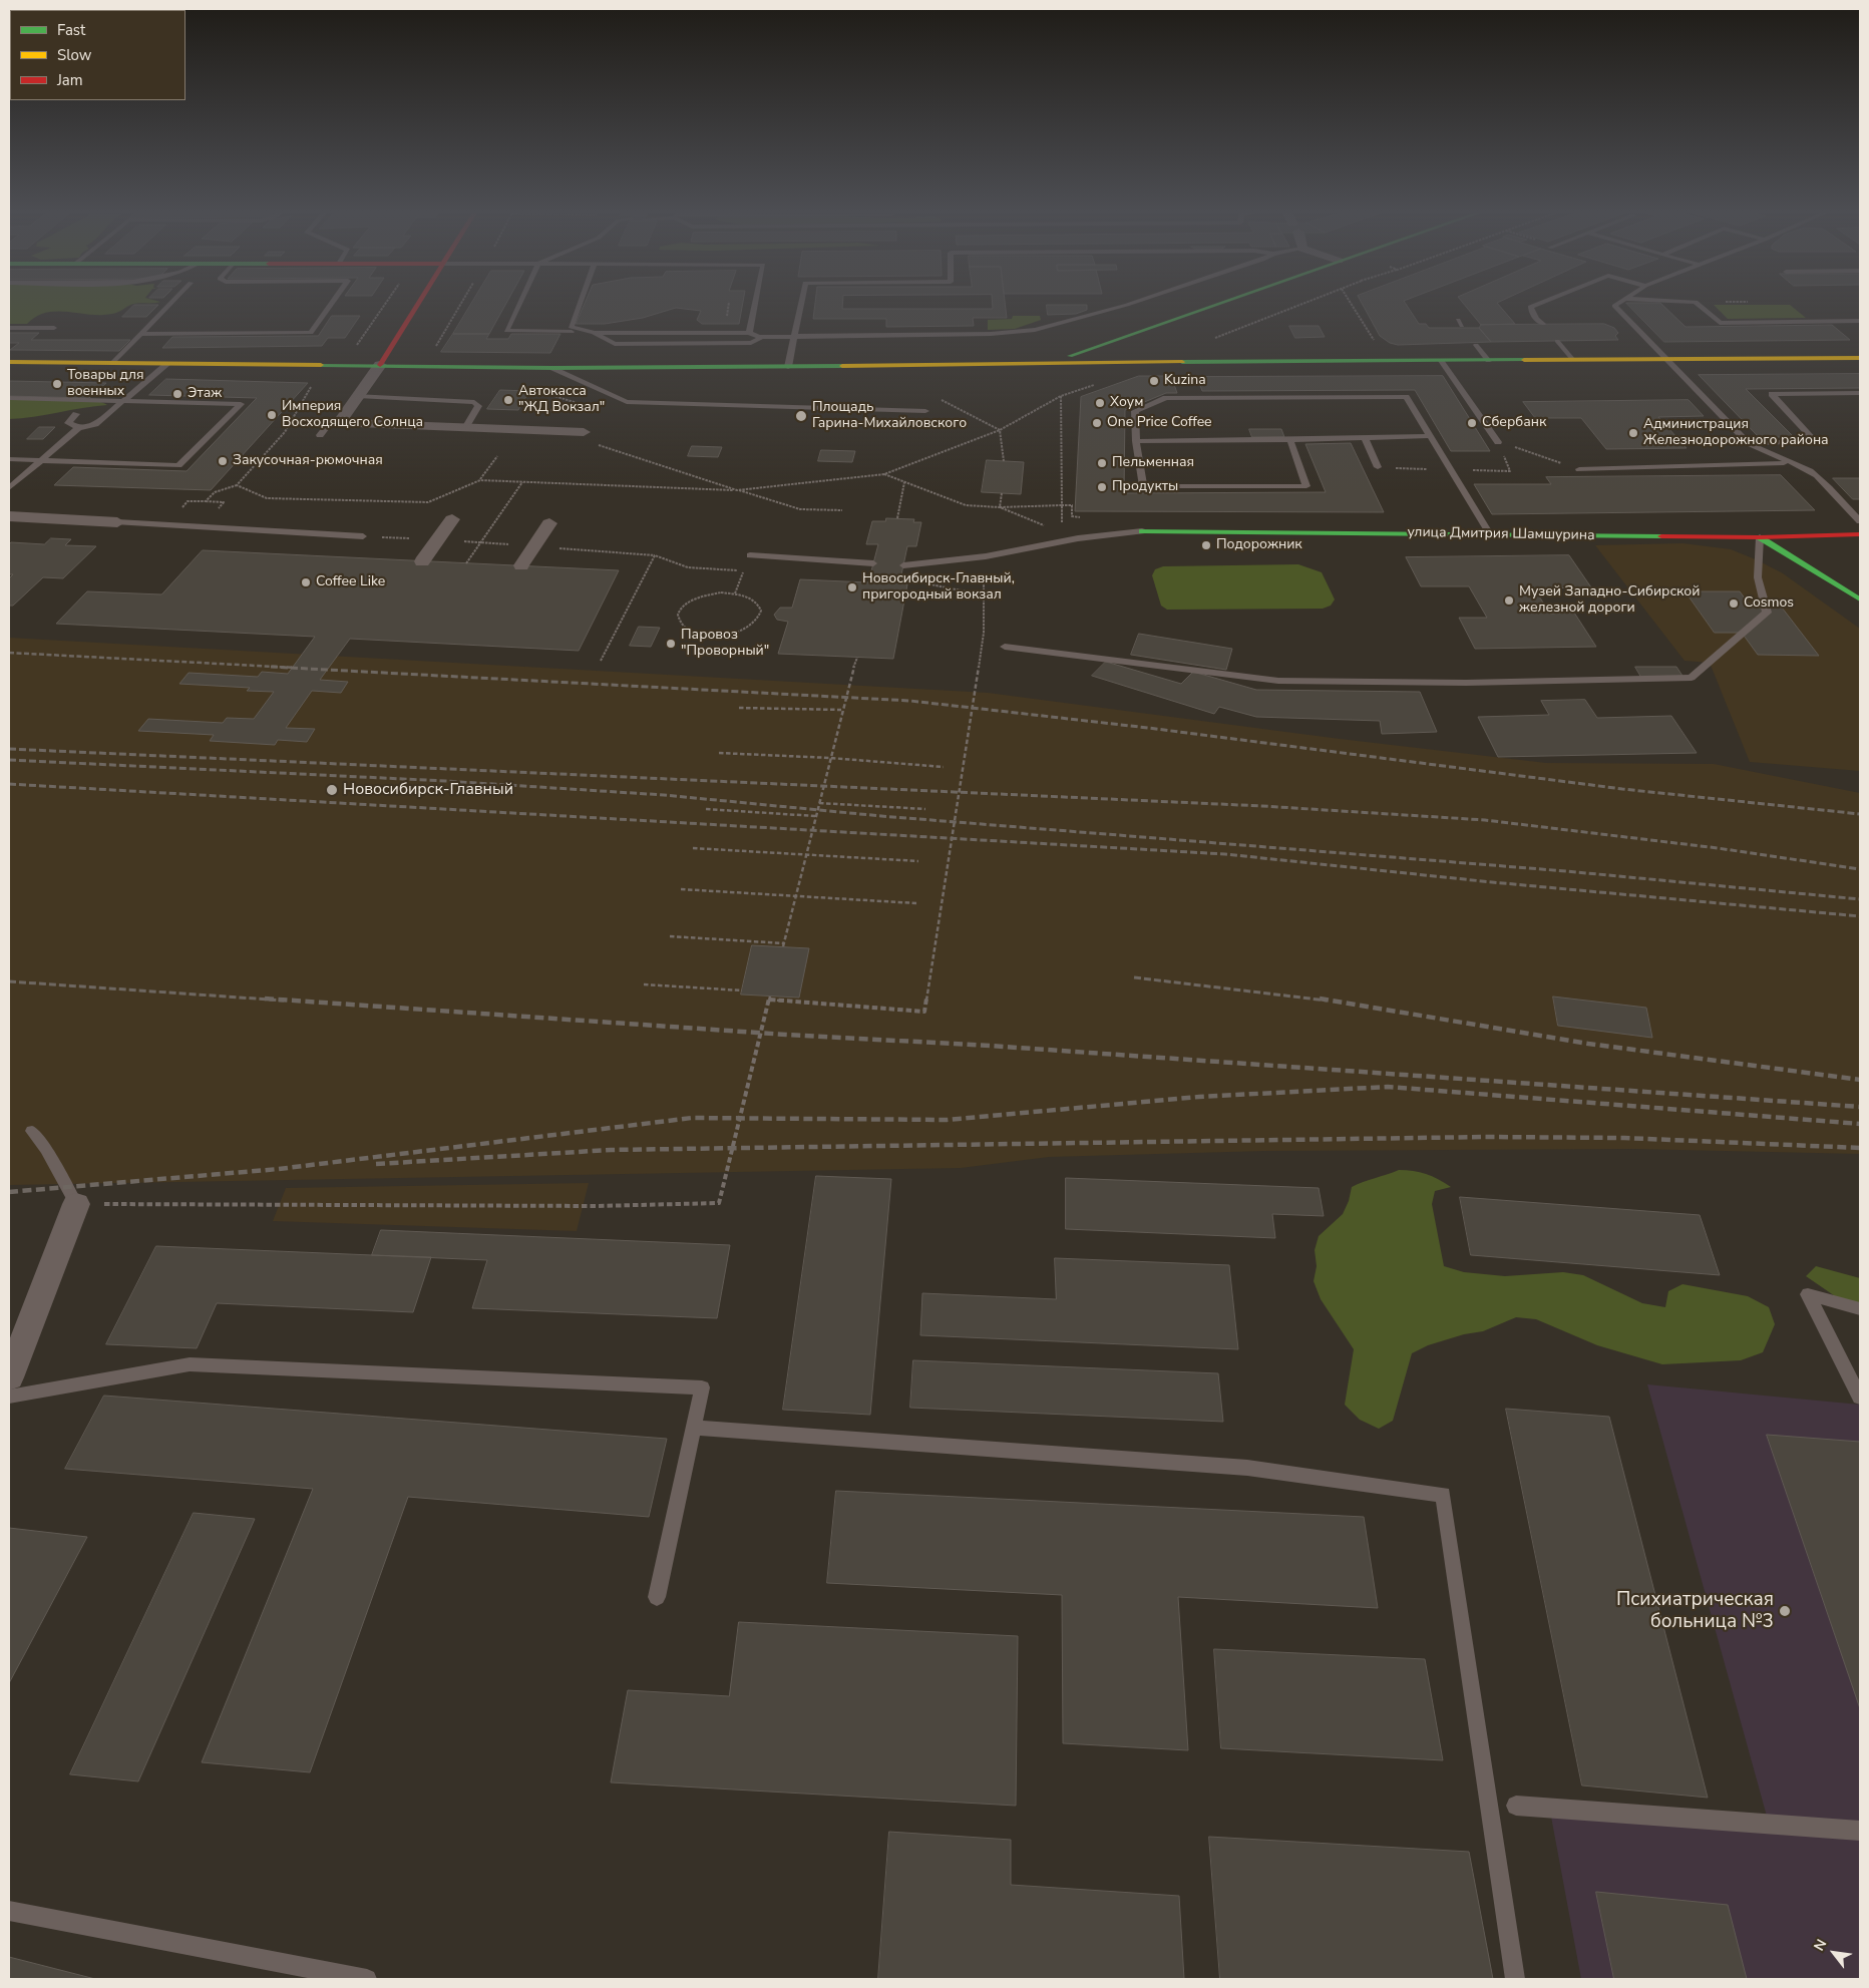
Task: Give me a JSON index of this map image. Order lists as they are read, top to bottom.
{
  "streets": {
    "street": ["улица Дмитрия Шамшурина"]
  },
  "places": [
    "Kuzina",
    "Товары для военных",
    "Этаж",
    "Автокасса \"ЖД Вокзал\"",
    "Хоум",
    "Империя Восходящего Солнца",
    "Площадь Гарина-Михайловского",
    "One Price Coffee",
    "Сбербанк",
    "Администрация Железнодорожного района",
    "Закусочная-рюмочная",
    "Пельменная",
    "Продукты",
    "Подорожник",
    "Coffee Like",
    "Новосибирск-Главный, пригородный вокзал",
    "Музей Западно-Сибирской железной дороги",
    "Cosmos",
    "Паровоз \"Проворный\"",
    "Новосибирск-Главный",
    "Психиатрическая больница №3"
  ],
  "legend": ["Fast", "Slow", "Jam"],
  "north": "top left"
}
